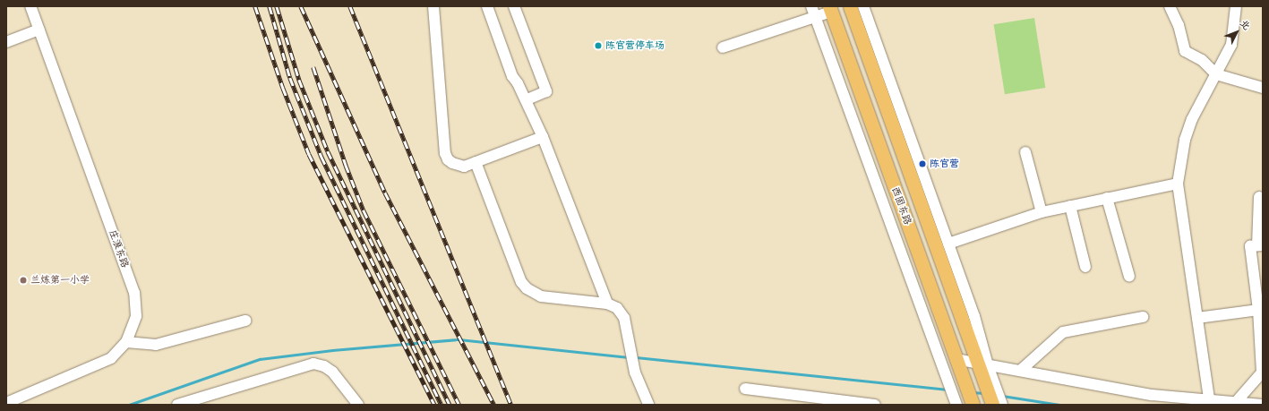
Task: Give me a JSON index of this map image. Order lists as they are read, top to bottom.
{
  "streets": {
    "main road": ["西固东路"],
    "street": ["庄浪东路"]
  },
  "places": ["陈官营停车场", "陈官营", "兰炼第一小学"],
  "north": "top right"
}
